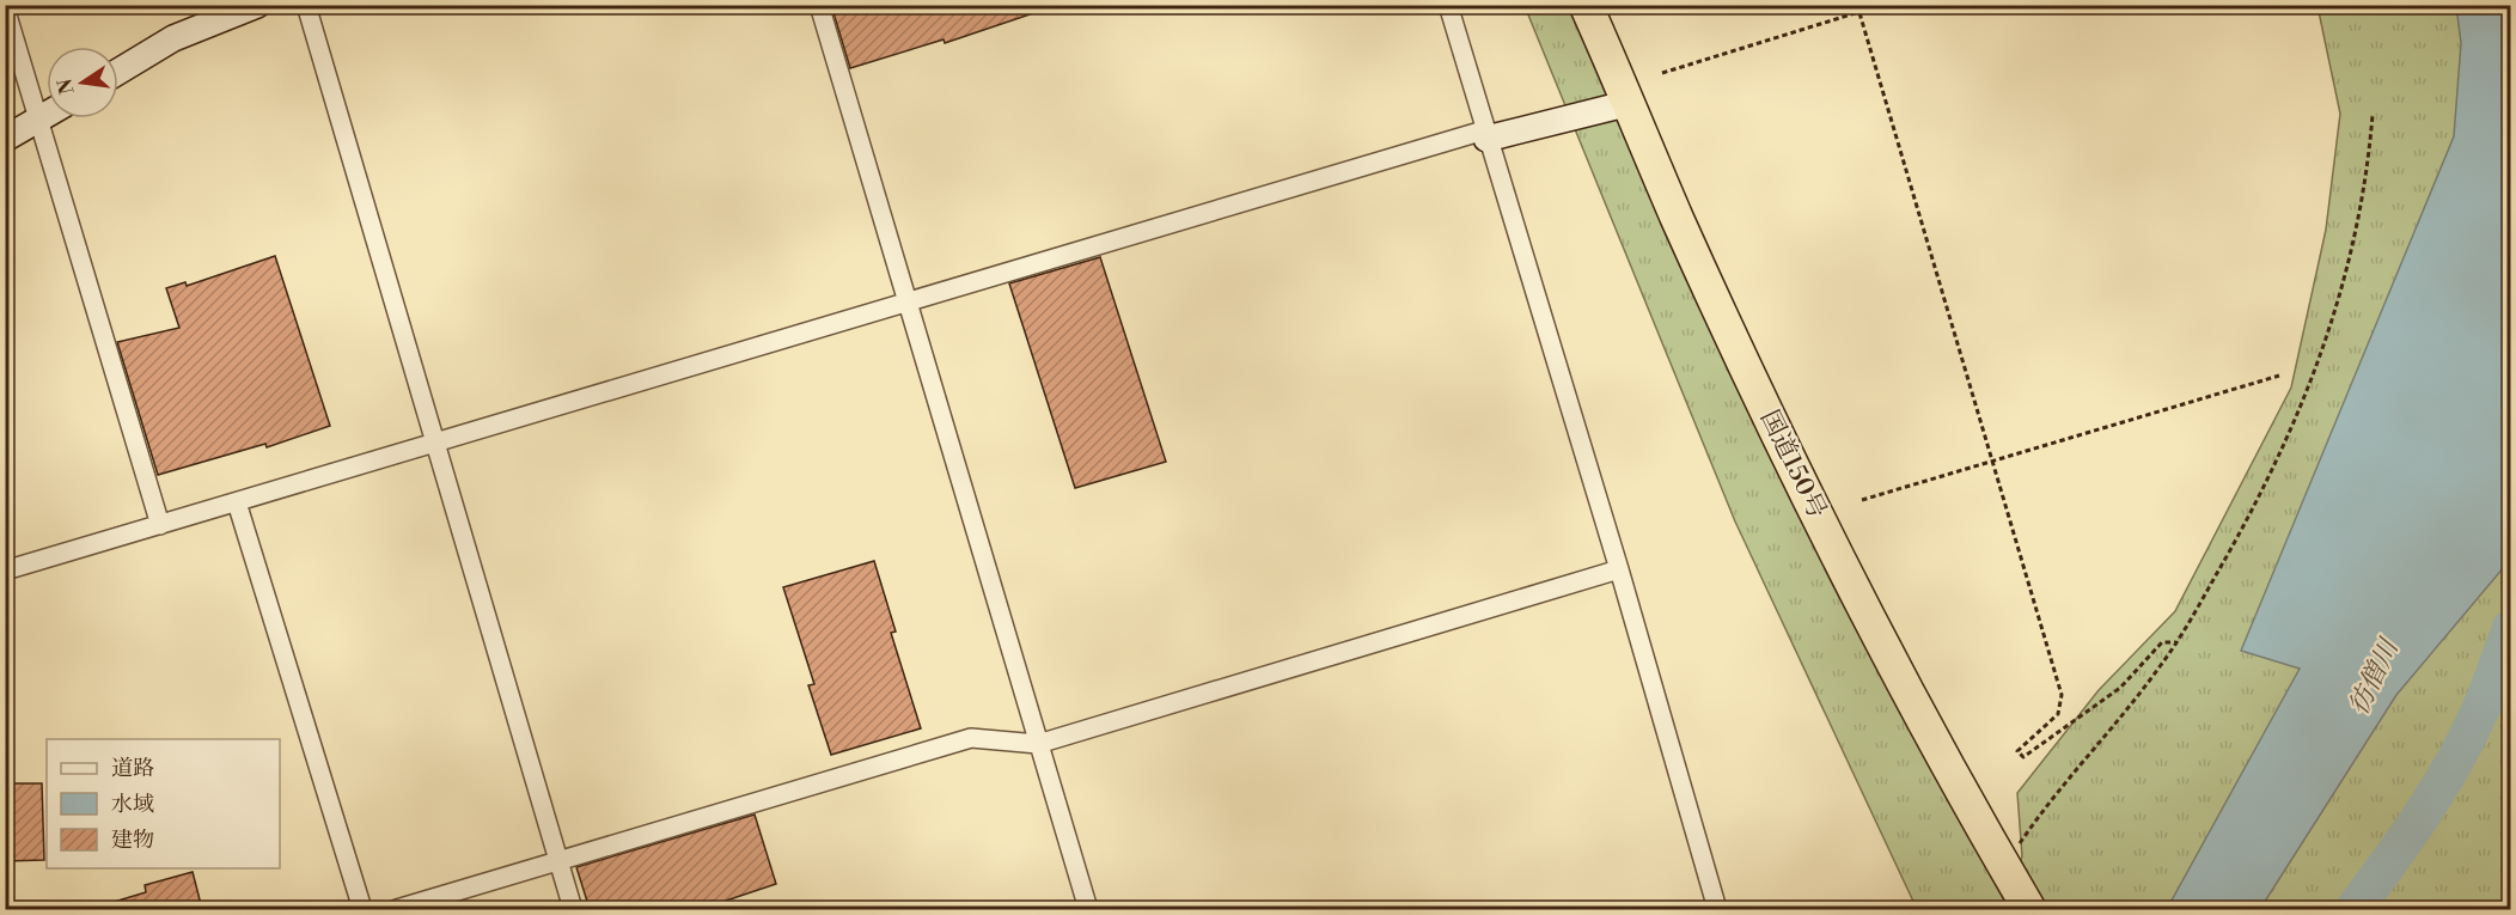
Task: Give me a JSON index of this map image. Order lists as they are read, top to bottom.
{
  "streets": {
    "highway": ["国道150号"]
  },
  "water": ["彷僧川"],
  "legend": ["道路", "水域", "建物"],
  "north": "left"
}
